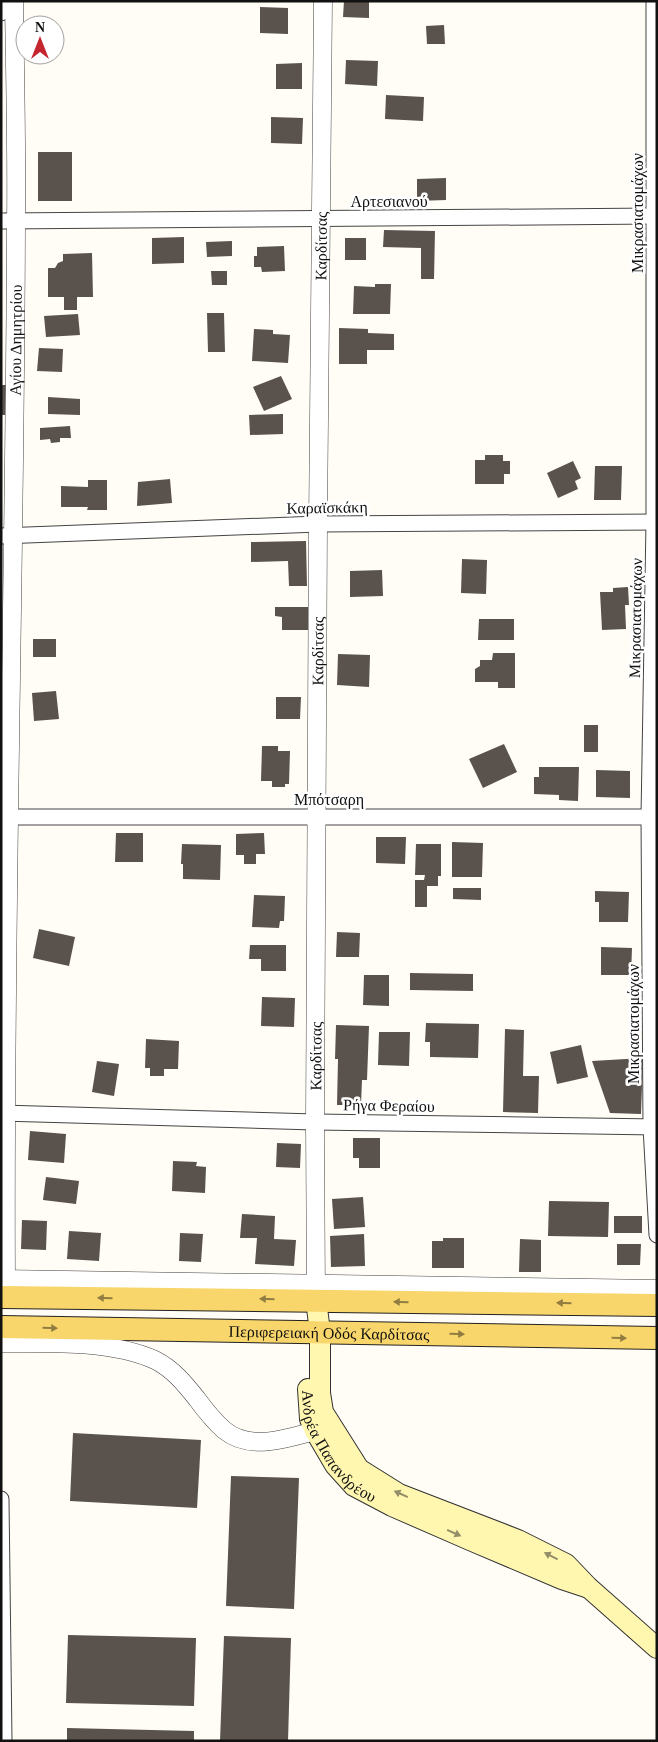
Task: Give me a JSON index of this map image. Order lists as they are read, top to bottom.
{
  "streets": {
    "main road": ["Περιφερειακή Οδός Καρδίτσας", "Ανδρέα Παπανδρέου"],
    "street": [
      "Αρτεσιανού",
      "Μικρασιατομάχων",
      "Καρδίτσας",
      "Αγίου Δημητρίου",
      "Καραϊσκάκη",
      "Μπότσαρη",
      "Ρήγα Φεραίου"
    ]
  },
  "crossings": [
    ["Αρτεσιανού", "Μικρασιατομάχων"],
    ["Αρτεσιανού", "Καρδίτσας"],
    ["Αρτεσιανού", "Αγίου Δημητρίου"],
    ["Μικρασιατομάχων", "Καραϊσκάκη"],
    ["Μικρασιατομάχων", "Μπότσαρη"],
    ["Μικρασιατομάχων", "Ρήγα Φεραίου"],
    ["Καρδίτσας", "Καραϊσκάκη"],
    ["Καρδίτσας", "Μπότσαρη"],
    ["Καρδίτσας", "Ρήγα Φεραίου"],
    ["Καρδίτσας", "Περιφερειακή Οδός Καρδίτσας"],
    ["Καρδίτσας", "Ανδρέα Παπανδρέου"],
    ["Αγίου Δημητρίου", "Καραϊσκάκη"],
    ["Αγίου Δημητρίου", "Μπότσαρη"],
    ["Αγίου Δημητρίου", "Ρήγα Φεραίου"],
    ["Αγίου Δημητρίου", "Περιφερειακή Οδός Καρδίτσας"],
    ["Περιφερειακή Οδός Καρδίτσας", "Ανδρέα Παπανδρέου"]
  ],
  "north": "top"
}
